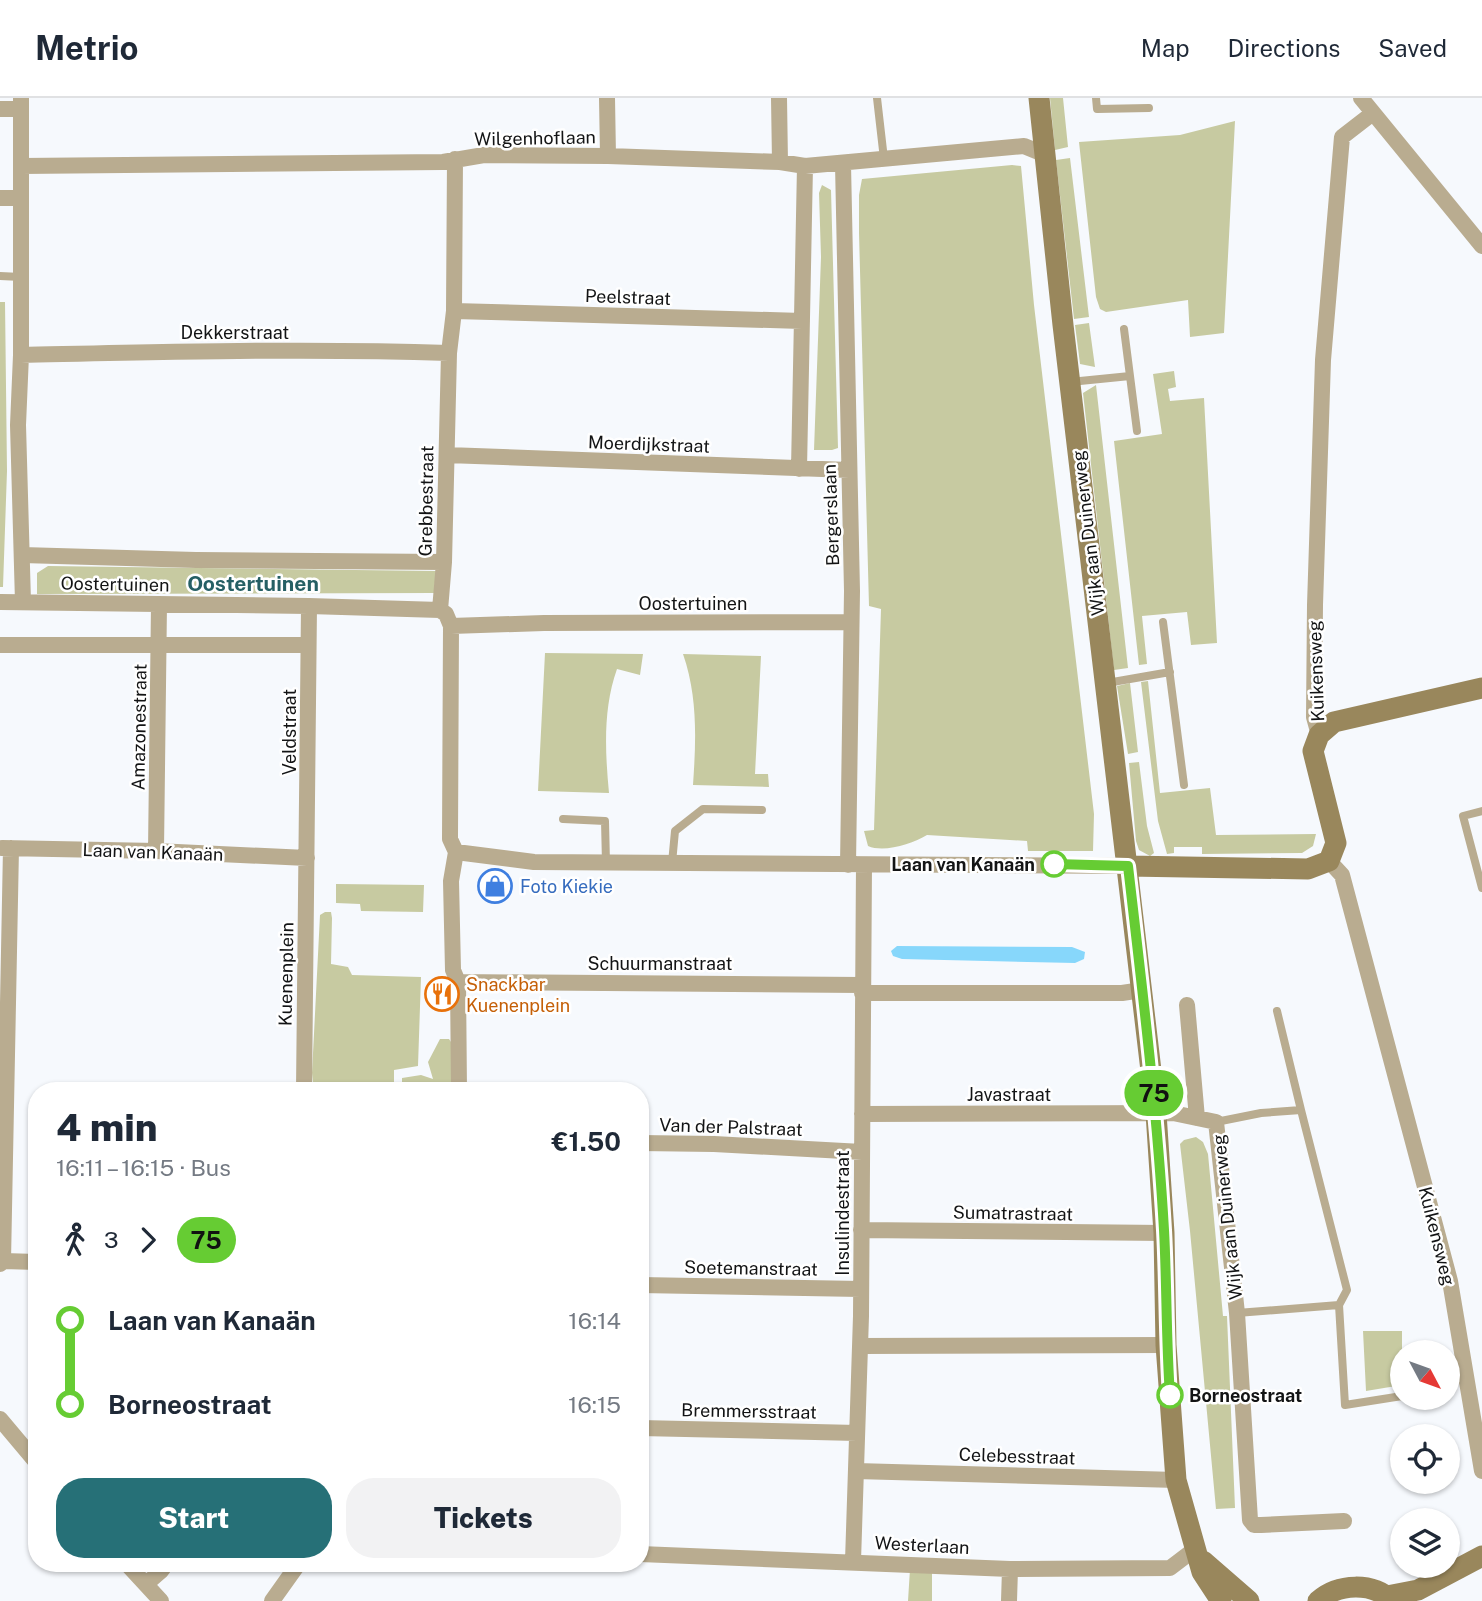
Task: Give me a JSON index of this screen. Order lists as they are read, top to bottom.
{
  "streets": {
    "main road": ["Wijk aan Duinerweg", "Kuikensweg"],
    "street": [
      "Wilgenhoflaan",
      "Peelstraat",
      "Dekkerstraat",
      "Moerdijkstraat",
      "Grebbestraat",
      "Bergerslaan",
      "Oostertuinen",
      "Amazonestraat",
      "Veldstraat",
      "Laan van Kanaän",
      "Schuurmanstraat",
      "Kuenenplein",
      "Javastraat",
      "Van der Palstraat",
      "Insulindestraat",
      "Sumatrastraat",
      "Soetemanstraat",
      "Bremmersstraat",
      "Celebesstraat",
      "Westerlaan"
    ]
  },
  "crossings": [
    ["Wilgenhoflaan", "Grebbestraat"],
    ["Wilgenhoflaan", "Bergerslaan"],
    ["Wilgenhoflaan", "Wijk aan Duinerweg"],
    ["Peelstraat", "Grebbestraat"],
    ["Peelstraat", "Bergerslaan"],
    ["Dekkerstraat", "Grebbestraat"],
    ["Moerdijkstraat", "Grebbestraat"],
    ["Moerdijkstraat", "Bergerslaan"],
    ["Grebbestraat", "Oostertuinen"],
    ["Bergerslaan", "Oostertuinen"],
    ["Bergerslaan", "Insulindestraat"],
    ["Wijk aan Duinerweg", "Schuurmanstraat"],
    ["Wijk aan Duinerweg", "Javastraat"],
    ["Wijk aan Duinerweg", "Sumatrastraat"],
    ["Wijk aan Duinerweg", "Celebesstraat"],
    ["Wijk aan Duinerweg", "Westerlaan"],
    ["Oostertuinen", "Amazonestraat"],
    ["Oostertuinen", "Veldstraat"],
    ["Amazonestraat", "Laan van Kanaän"],
    ["Veldstraat", "Laan van Kanaän"],
    ["Veldstraat", "Kuenenplein"],
    ["Laan van Kanaän", "Kuenenplein"],
    ["Schuurmanstraat", "Insulindestraat"],
    ["Javastraat", "Insulindestraat"],
    ["Van der Palstraat", "Insulindestraat"],
    ["Insulindestraat", "Sumatrastraat"],
    ["Insulindestraat", "Soetemanstraat"],
    ["Insulindestraat", "Bremmersstraat"],
    ["Insulindestraat", "Celebesstraat"],
    ["Insulindestraat", "Westerlaan"]
  ],
  "districts": ["Oostertuinen"],
  "places": {
    "other": ["Laan van Kanaän", "Borneostraat"],
    "shop": ["Foto Kiekie"],
    "restaurant": ["Snackbar Kuenenplein"]
  },
  "lines": ["bus line 75"],
  "north": "bottom right",
  "page": {
    "header": "Metrio",
    "nav": ["Map", "Directions", "Saved"],
    "on_map": "75",
    "heading": ["4 min", "16:11 – 16:15 · Bus", "€1.50"],
    "legs": ["3", "75"],
    "list": [
      {
        "name": "Laan van Kanaän",
        "value": "16:14"
      },
      {
        "name": "Borneostraat",
        "value": "16:15"
      }
    ],
    "buttons": ["Start", "Tickets"]
  }
}
